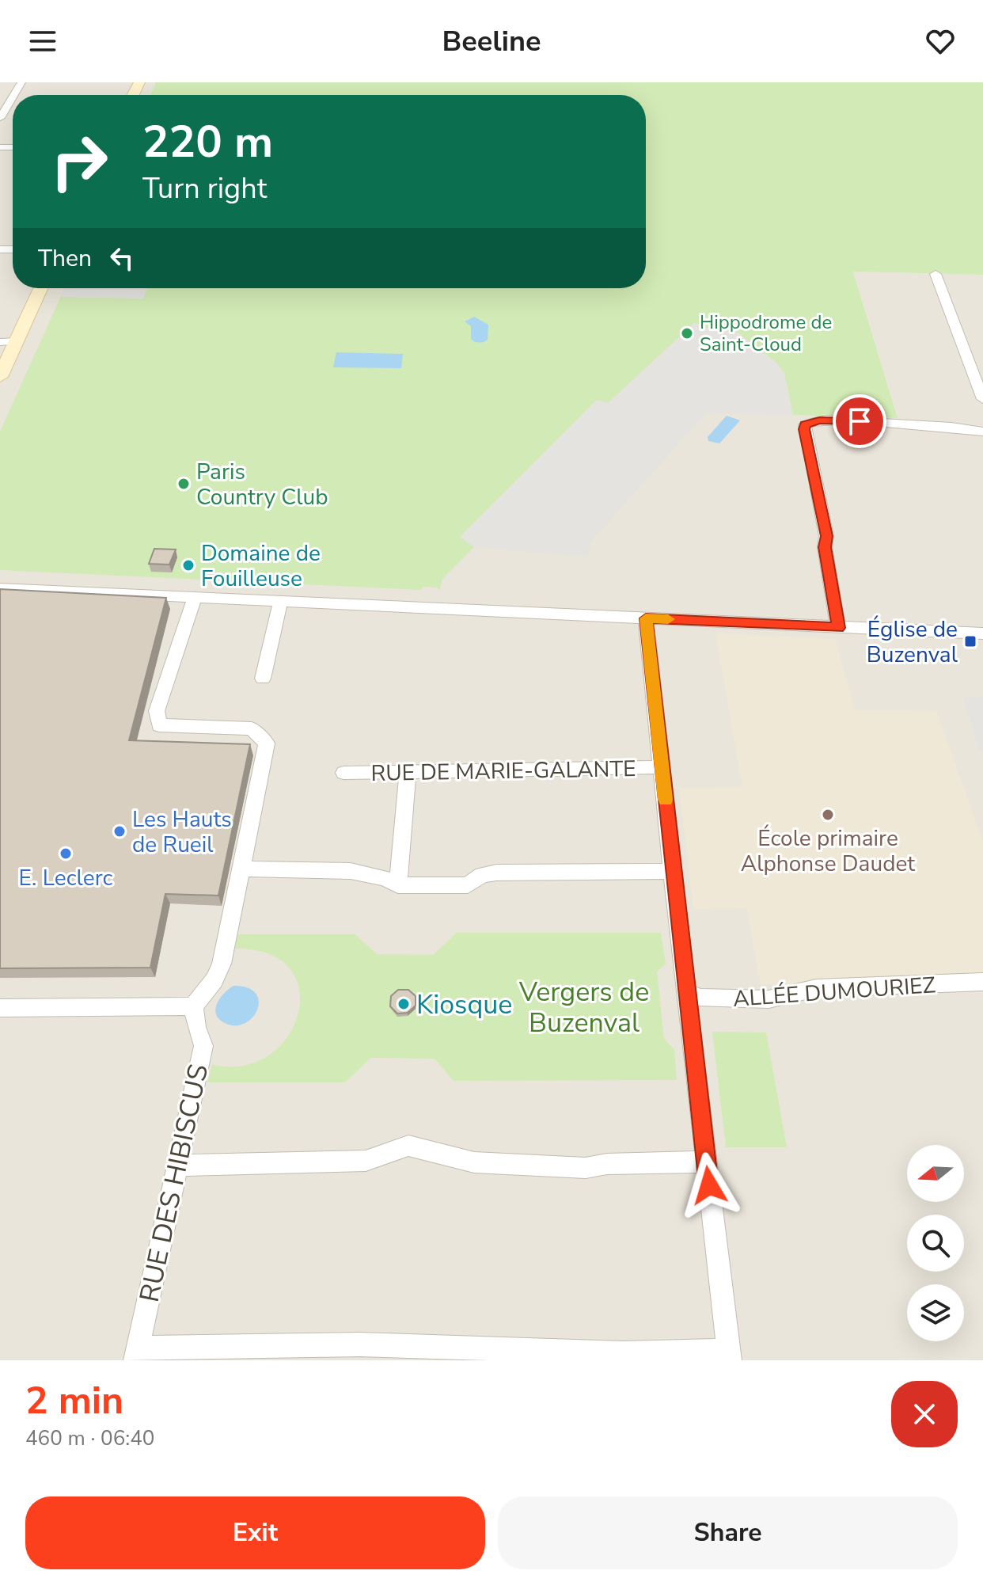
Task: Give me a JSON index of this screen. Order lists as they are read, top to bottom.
{
  "streets": {
    "street": ["RUE DE MARIE-GALANTE", "ALLÉE DUMOURIEZ", "RUE DES HIBISCUS"]
  },
  "parks": ["Vergers de Buzenval"],
  "places": {
    "other": [
      "Hippodrome de Saint-Cloud",
      "Paris Country Club",
      "Domaine de Fouilleuse",
      "École primaire Alphonse Daudet",
      "Les Hauts de Rueil",
      "E. Leclerc",
      "Kiosque"
    ],
    "transit": ["Église de Buzenval"]
  },
  "north": "left",
  "page": {
    "header": "Beeline",
    "turn": ["220 m", "Turn right"],
    "then": "Then",
    "heading": ["2 min", "460 m · 06:40"],
    "buttons": ["Exit", "Share"]
  }
}
